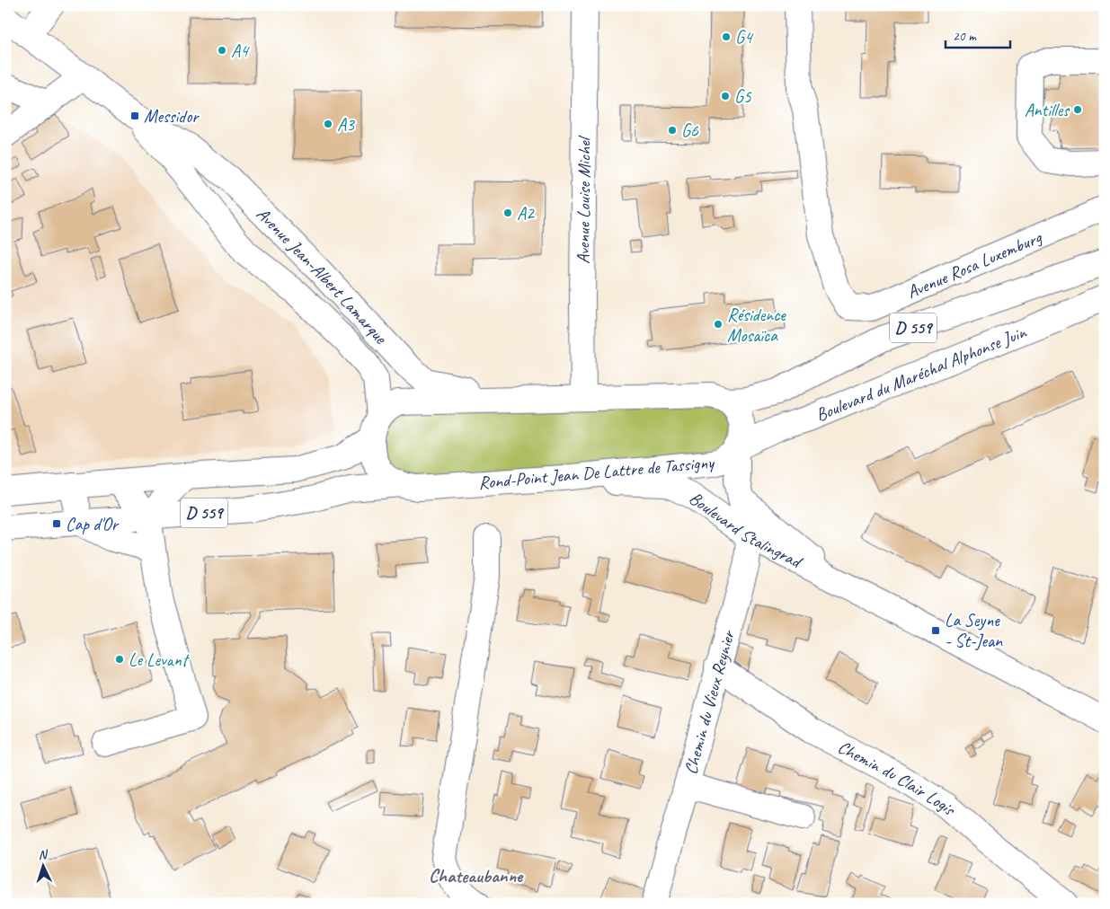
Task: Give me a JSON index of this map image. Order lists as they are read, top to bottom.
{
  "streets": {
    "main road": [
      "Avenue Louise Michel",
      "Avenue Rosa Luxemburg",
      "Avenue Jean-Albert Lamarque",
      "D 559",
      "Boulevard du Maréchal Alphonse Juin",
      "Rond-Point Jean De Lattre de Tassigny",
      "Boulevard Stalingrad",
      "Chemin du Vieux Reynier",
      "Chemin du Clair Logis"
    ]
  },
  "crossings": [
    ["Avenue Jean-Albert Lamarque", "Rond-Point Jean De Lattre de Tassigny"],
    ["D 559", "Rond-Point Jean De Lattre de Tassigny"],
    ["Boulevard du Maréchal Alphonse Juin", "Rond-Point Jean De Lattre de Tassigny"],
    ["Boulevard du Maréchal Alphonse Juin", "Boulevard Stalingrad"],
    ["Rond-Point Jean De Lattre de Tassigny", "Boulevard Stalingrad"],
    ["Boulevard Stalingrad", "Chemin du Vieux Reynier"],
    ["Chemin du Vieux Reynier", "Chemin du Clair Logis"]
  ],
  "districts": ["Chateaubanne"],
  "places": {
    "other": [
      "G4",
      "A4",
      "G5",
      "Antilles",
      "A3",
      "G6",
      "A2",
      "Résidence Mosaïca",
      "Le Levant"
    ],
    "transit": ["Messidor", "Cap d'Or", "La Seyne - St-Jean"]
  },
  "scale_bar": "20 m",
  "north": "top"
}
